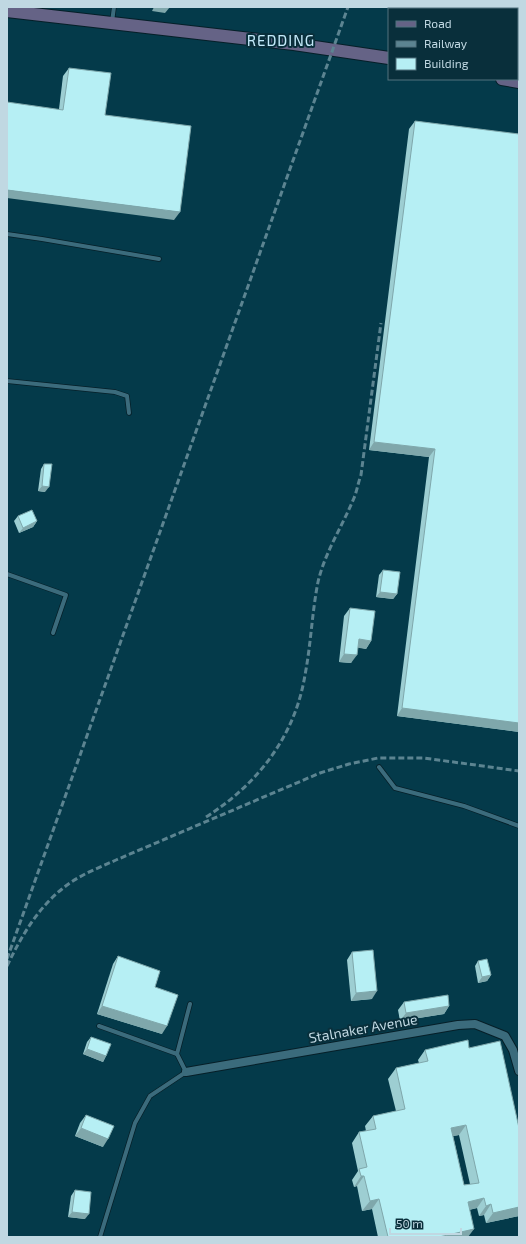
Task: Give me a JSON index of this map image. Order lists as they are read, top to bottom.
{
  "streets": {
    "street": ["Stalnaker Avenue"]
  },
  "districts": ["REDDING"],
  "legend": ["Road", "Railway", "Building"],
  "scale_bar": "50 m"
}
